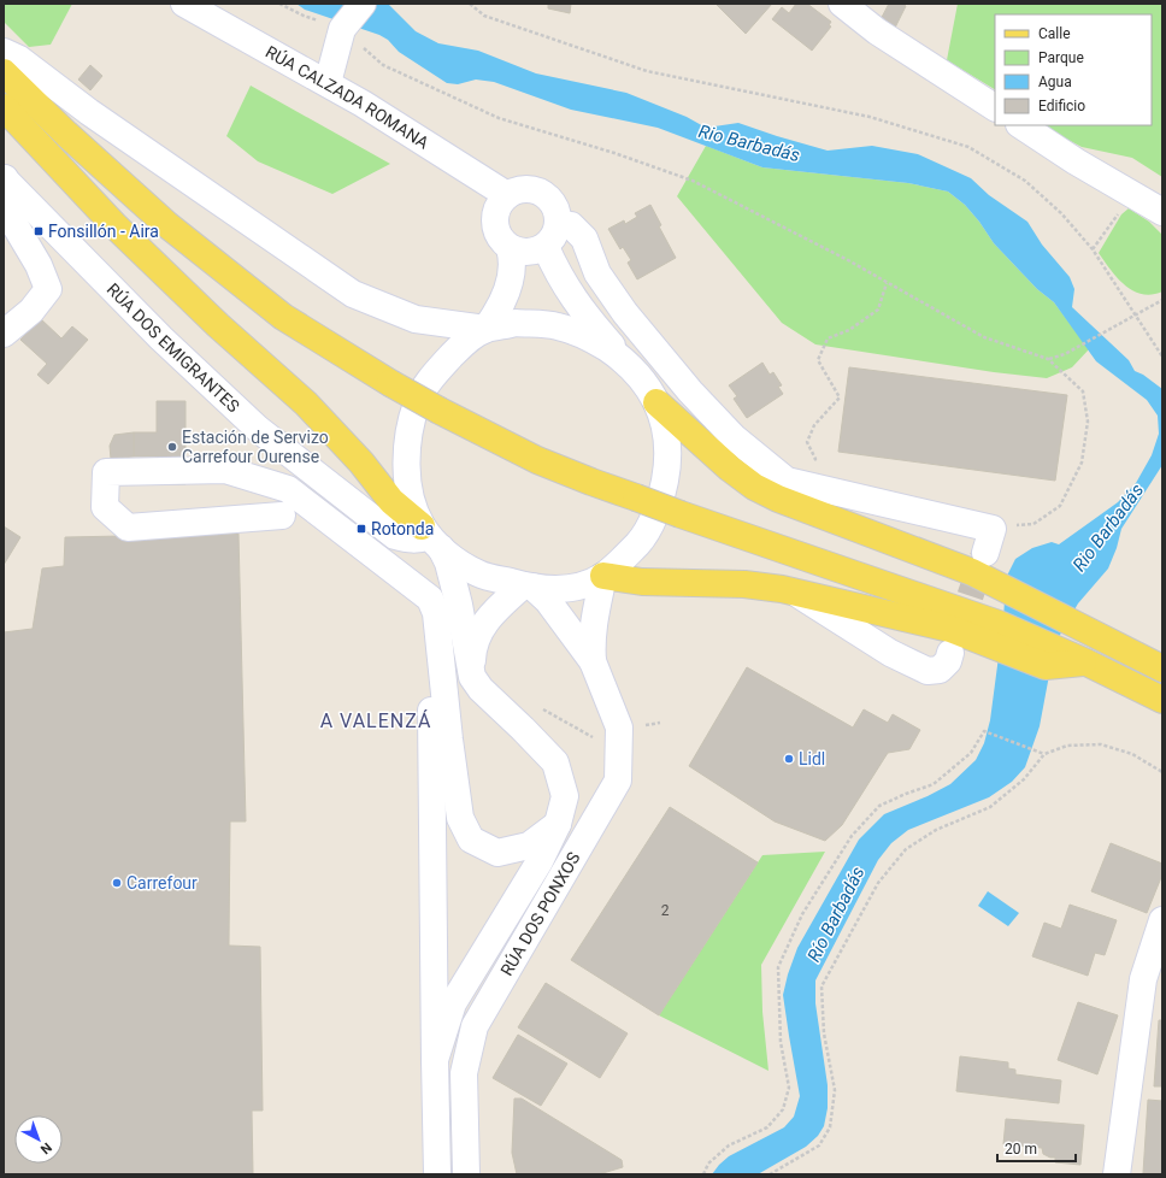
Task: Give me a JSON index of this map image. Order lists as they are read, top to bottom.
{
  "streets": {
    "street": ["RÚA CALZADA ROMANA", "RÚA DOS EMIGRANTES", "RÚA DOS PONXOS"]
  },
  "districts": ["A VALENZÁ"],
  "water": ["Rio Barbadás", "Río Barbadás"],
  "places": {
    "transit": ["Fonsillón - Aira", "Rotonda"],
    "other": ["Estación de Servizo Carrefour Ourense", "Lidl", "Carrefour"]
  },
  "house_numbers": ["2"],
  "legend": [
    "Calle",
    "Parque",
    "Agua",
    "Edificio"
  ],
  "scale_bar": "20 m",
  "north": "bottom right"
}
